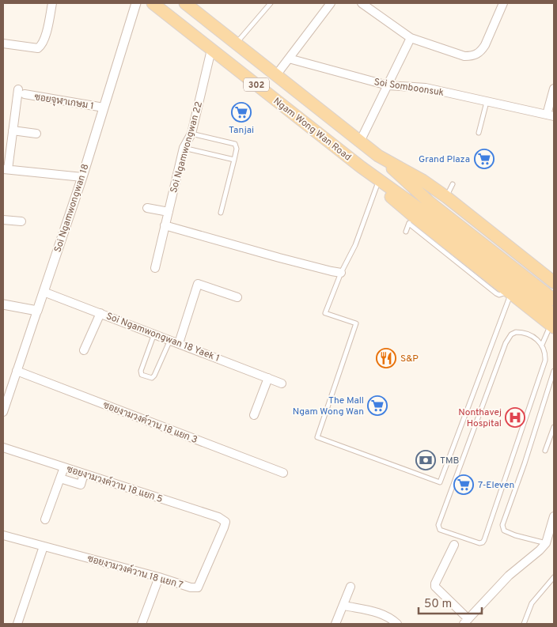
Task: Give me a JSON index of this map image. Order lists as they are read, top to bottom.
{
  "streets": {
    "main road": ["302", "Ngam Wong Wan Road"],
    "street": [
      "Soi Somboonsuk",
      "ซอยจุฬาเกษม 1",
      "Soi Ngamwongwan 22",
      "Soi Ngamwongwan 18",
      "Soi Ngamwongwan 18 Yaek 1",
      "ซอยงามวงค์วาน 18 แยก 3",
      "ซอยงามวงค์วาน 18 แยก 5",
      "ซอยงามวงค์วาน 18 แยก 7"
    ]
  },
  "crossings": [
    ["ซอยจุฬาเกษม 1", "Soi Ngamwongwan 18"],
    ["Ngam Wong Wan Road", "Soi Ngamwongwan 22"],
    ["Soi Ngamwongwan 18", "Soi Ngamwongwan 18 Yaek 1"],
    ["Soi Ngamwongwan 18", "ซอยงามวงค์วาน 18 แยก 3"],
    ["ซอยงามวงค์วาน 18 แยก 5", "ซอยงามวงค์วาน 18 แยก 7"]
  ],
  "places": {
    "supermarket": [
      "Tanjai",
      "Grand Plaza",
      "The Mall Ngam Wong Wan",
      "7-Eleven"
    ],
    "restaurant": ["S&P"],
    "hospital": ["Nonthavej Hospital"],
    "bank": ["TMB"]
  },
  "scale_bar": "50 m"
}
